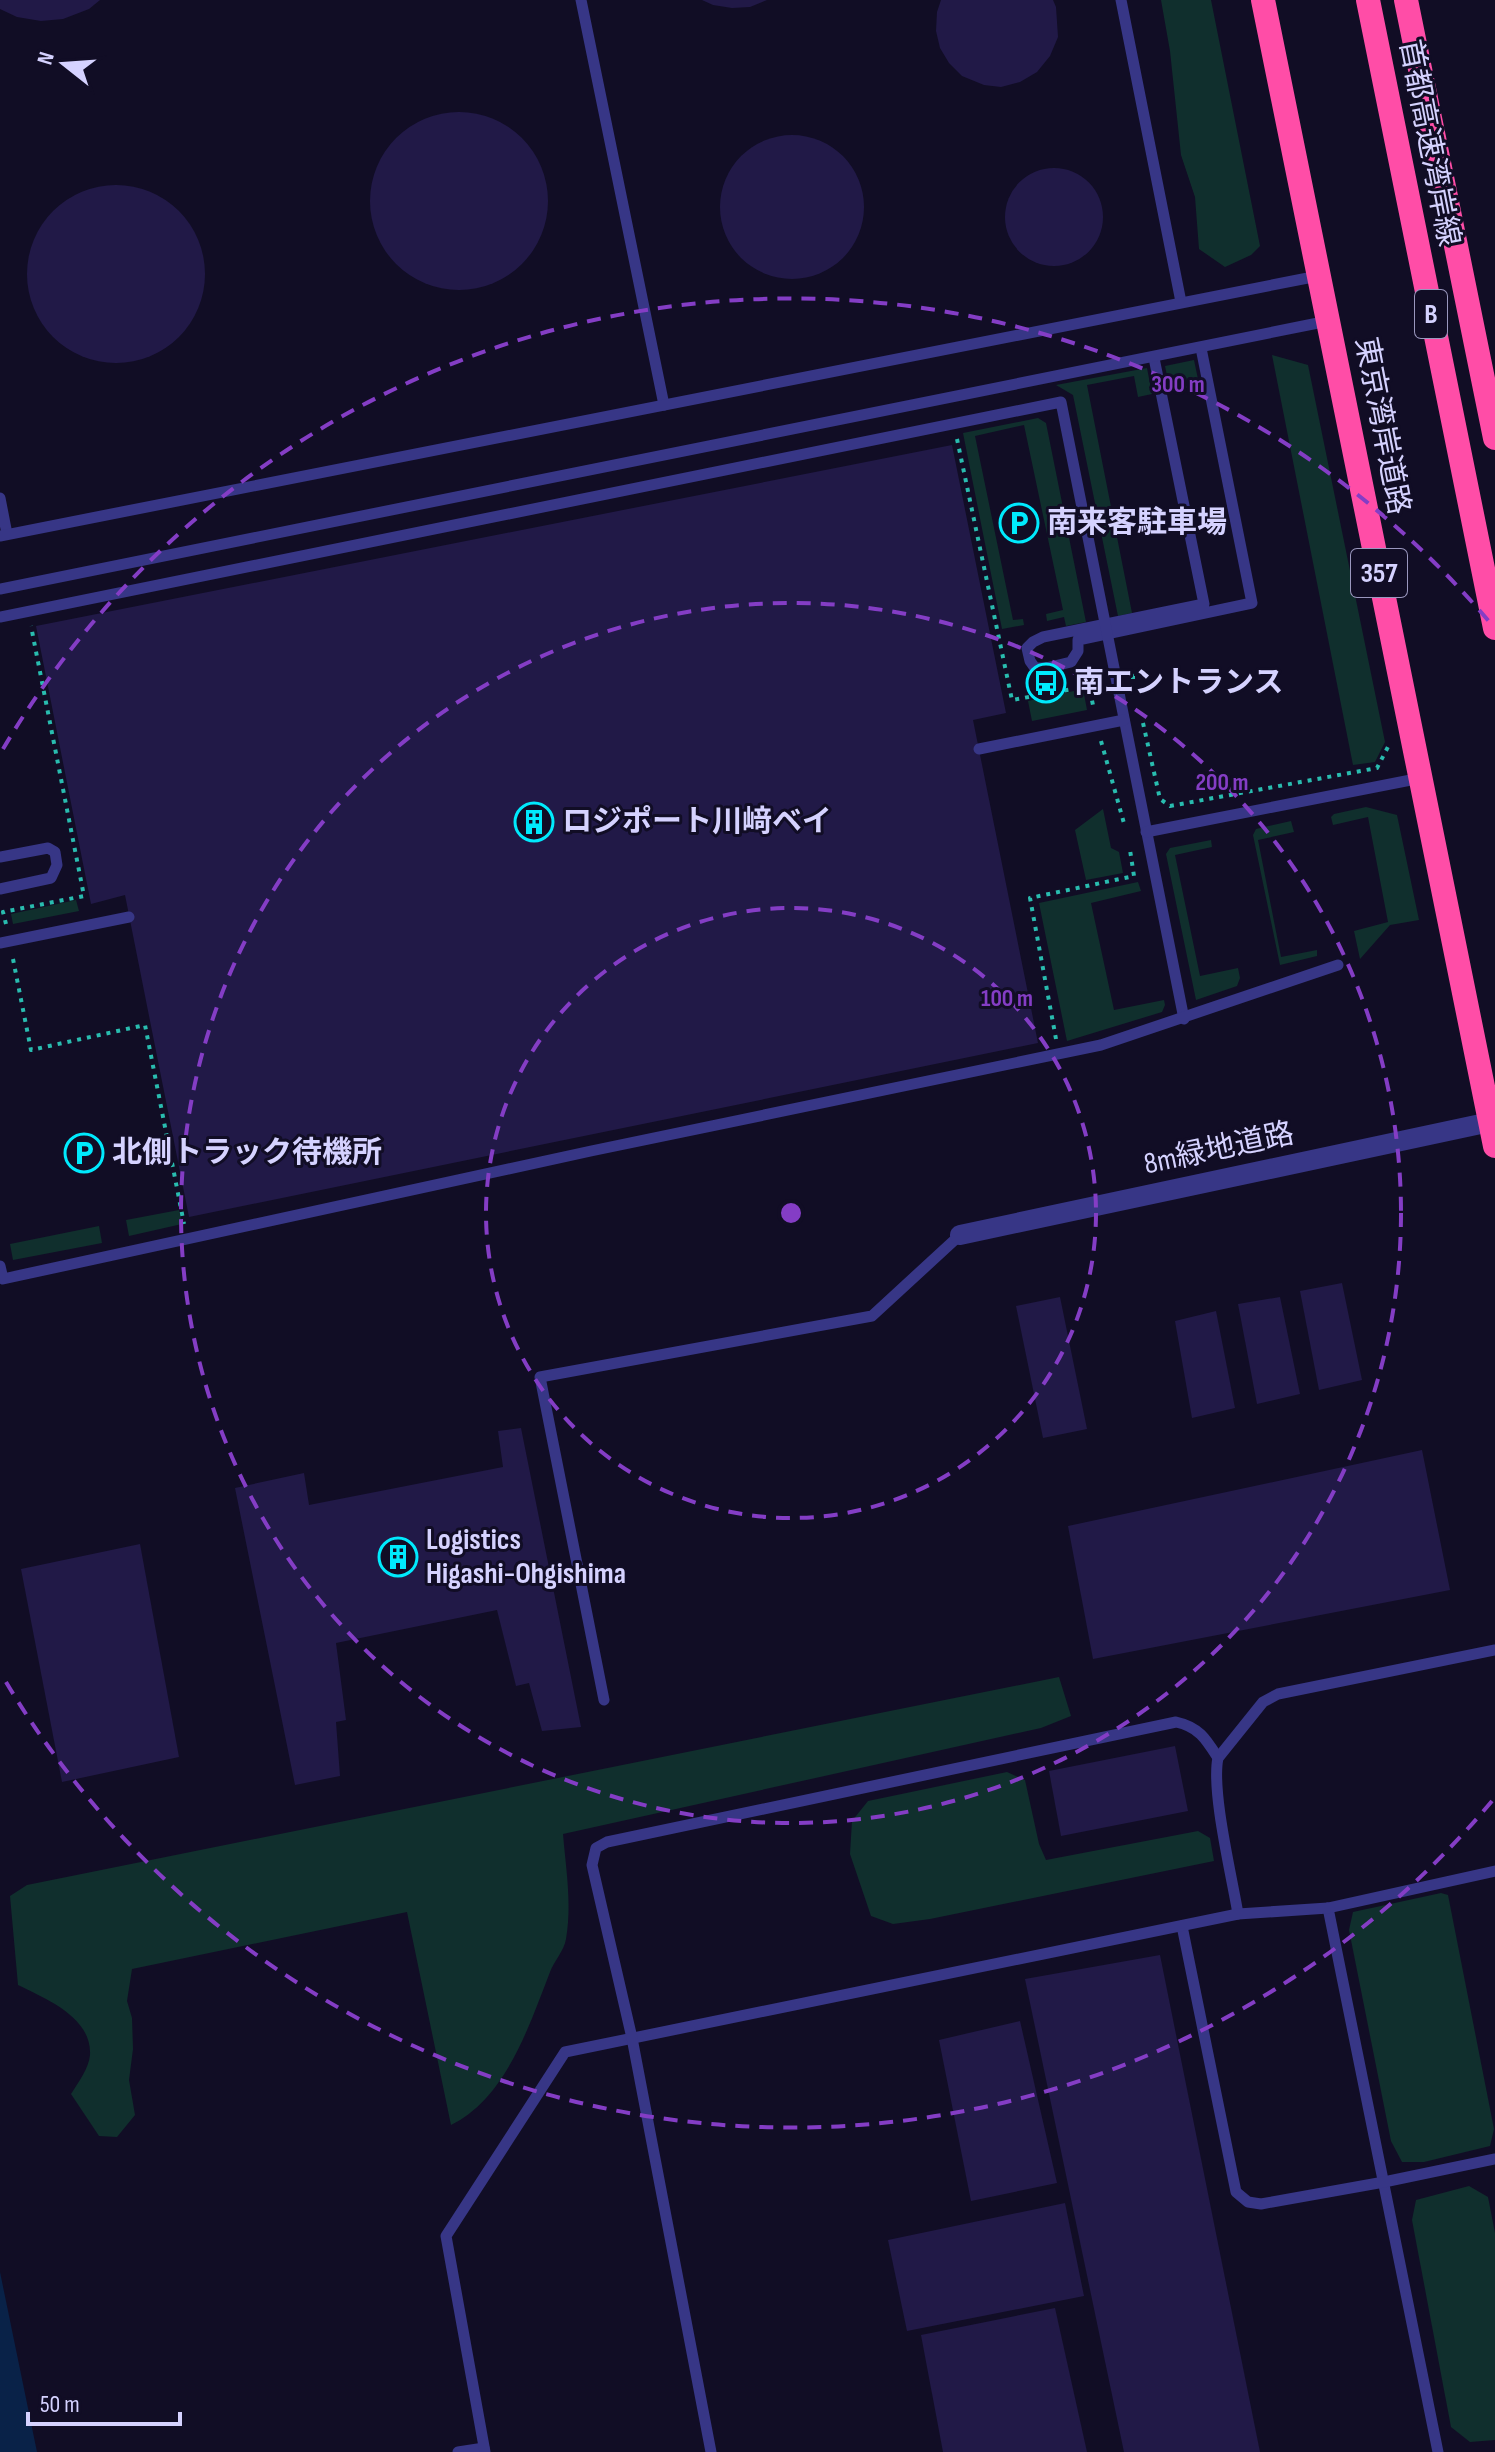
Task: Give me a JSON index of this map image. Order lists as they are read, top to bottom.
{
  "streets": {
    "highway": [
      "首都高速湾岸線",
      "B",
      "東京湾岸道路",
      "357"
    ],
    "street": ["8m緑地道路"]
  },
  "crossings": [
    ["東京湾岸道路", "8m緑地道路"]
  ],
  "places": {
    "parking": ["南来客駐車場", "北側トラック待機所"],
    "bus stop": ["南エントランス"],
    "building": ["ロジポート川﨑ベイ", "Logistics Higashi-Ohgishima"]
  },
  "scale_bar": "50 m",
  "north": "left",
  "rings": ["300 m", "200 m", "100 m"]
}
